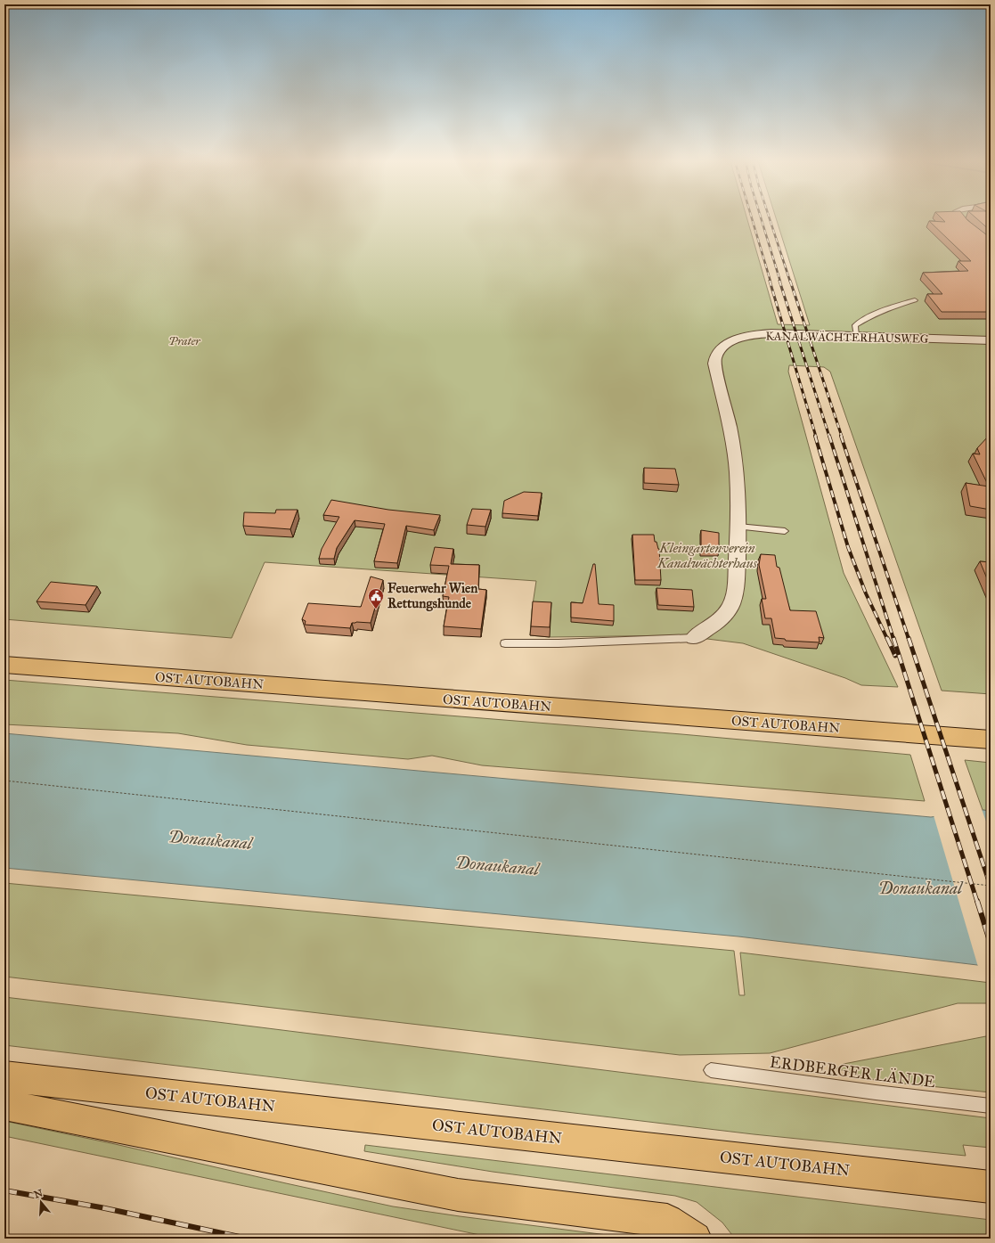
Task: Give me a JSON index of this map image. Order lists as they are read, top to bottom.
{
  "streets": {
    "highway": ["OST AUTOBAHN"],
    "street": ["KANALWÄCHTERHAUSWEG"],
    "lane": ["ERDBERGER LÄNDE"]
  },
  "water": ["Donaukanal"],
  "parks": ["Prater", "Kleingartenverein Kanalwächterhaus"],
  "places": {
    "public building": ["Feuerwehr Wien Rettungshunde"]
  },
  "north": "top"
}
